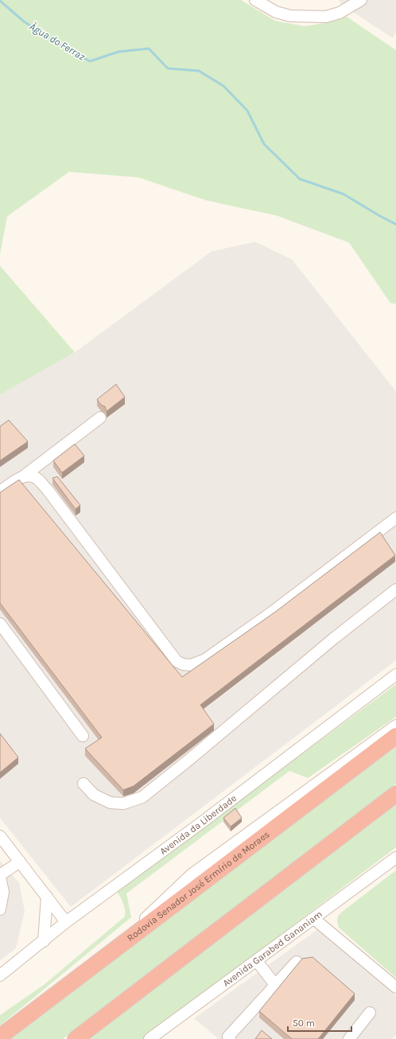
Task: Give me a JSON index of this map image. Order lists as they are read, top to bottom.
{
  "streets": {
    "highway": ["Rodovia Senador José Ermírio de Moraes"],
    "street": ["Avenida da Liberdade", "Avenida Garabed Gananiam"]
  },
  "water": ["Àgua do Ferraz"],
  "scale_bar": "50 m"
}
